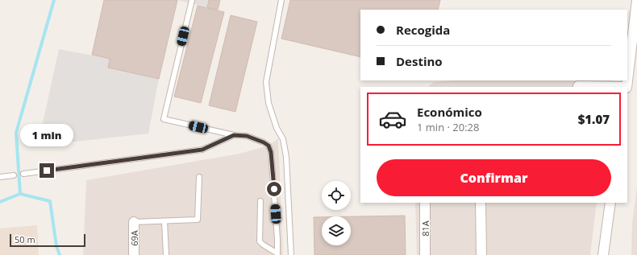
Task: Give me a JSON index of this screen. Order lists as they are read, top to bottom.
{
  "streets": {
    "street": ["81A", "69A"]
  },
  "scale_bar": "50 m",
  "page": {
    "banner": ["Recogida", "Destino"],
    "list": [
      {
        "name": "Económico",
        "note": "1 min · 20:28",
        "value": "$1.07"
      }
    ],
    "bubble": "1 min",
    "buttons": "Confirmar",
    "scale": "50 m"
  }
}
